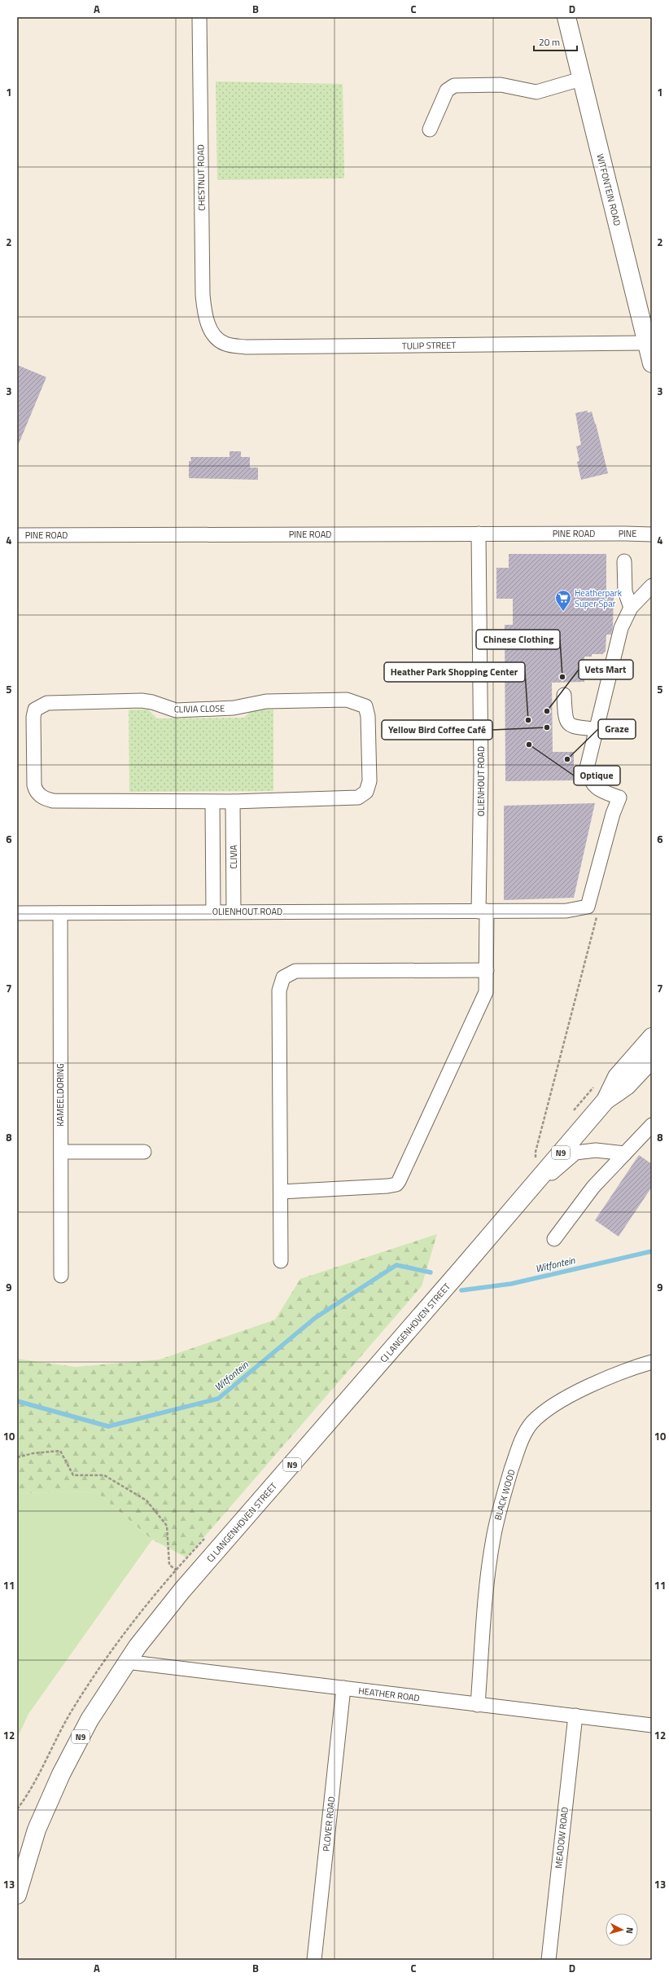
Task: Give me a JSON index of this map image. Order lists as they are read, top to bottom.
{
  "streets": {
    "main road": ["WITFONTEIN ROAD", "N9", "CJ LANGENHOVEN STREET"],
    "street": [
      "CHESTNUT ROAD",
      "TULIP STREET",
      "PINE ROAD",
      "PINE",
      "CLIVIA CLOSE",
      "OLIENHOUT ROAD",
      "CLIVIA",
      "KAMEELDORING",
      "BLACK WOOD",
      "HEATHER ROAD",
      "PLOVER ROAD",
      "MEADOW ROAD"
    ]
  },
  "crossings": [
    ["CHESTNUT ROAD", "TULIP STREET"],
    ["WITFONTEIN ROAD", "TULIP STREET"],
    ["PINE ROAD", "PINE"],
    ["PINE ROAD", "OLIENHOUT ROAD"],
    ["CLIVIA CLOSE", "CLIVIA"],
    ["OLIENHOUT ROAD", "CLIVIA"],
    ["OLIENHOUT ROAD", "KAMEELDORING"],
    ["CJ LANGENHOVEN STREET", "HEATHER ROAD"],
    ["BLACK WOOD", "HEATHER ROAD"],
    ["HEATHER ROAD", "PLOVER ROAD"],
    ["HEATHER ROAD", "MEADOW ROAD"]
  ],
  "water": ["Witfontein"],
  "places": {
    "supermarket": ["Heatherpark Super Spar"],
    "other": [
      "Chinese Clothing",
      "Vets Mart",
      "Heather Park Shopping Center",
      "Yellow Bird Coffee Café",
      "Optique",
      "Graze"
    ]
  },
  "scale_bar": "20 m",
  "north": "right",
  "grid": {
    "columns": [
      "A",
      "B",
      "C",
      "D"
    ],
    "rows": [
      "1",
      "2",
      "3",
      "4",
      "5",
      "6",
      "7",
      "8",
      "9",
      "10",
      "11",
      "12",
      "13"
    ]
  }
}
